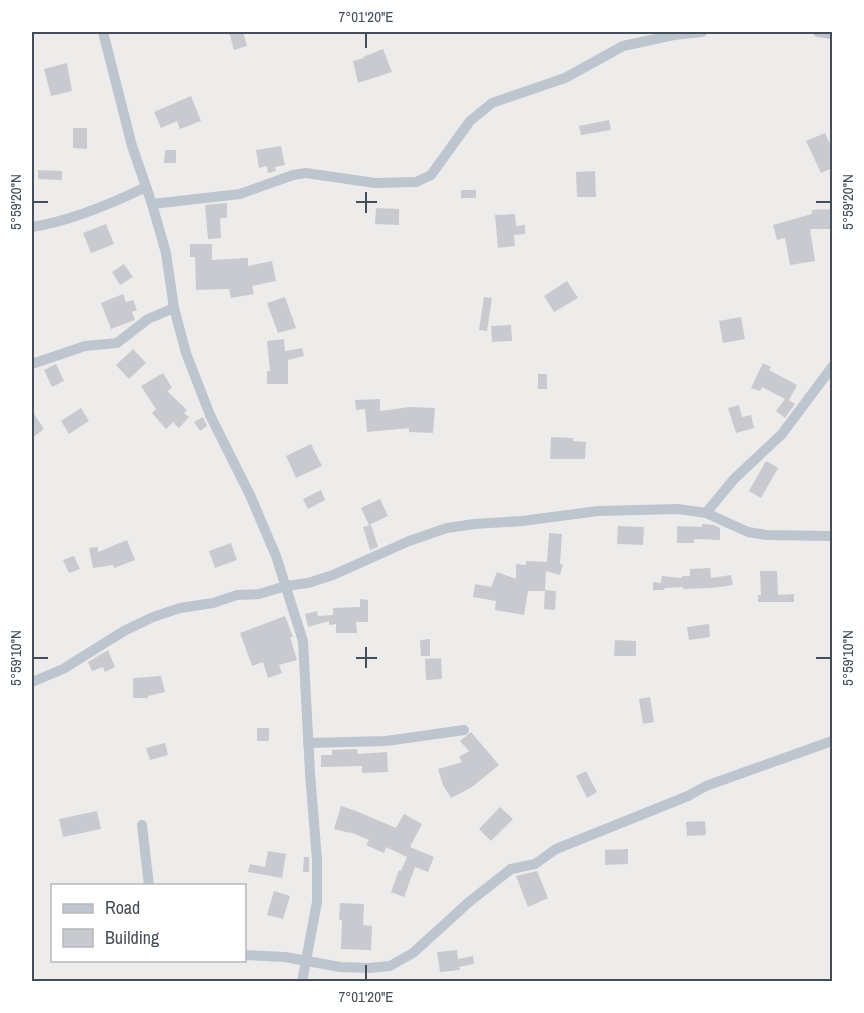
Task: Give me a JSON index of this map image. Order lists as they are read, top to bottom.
{
  "legend": ["Road", "Building"],
  "coordinates": ["7°01'20\"E", "5°59'20\"N", "5°59'10\"N"]
}
